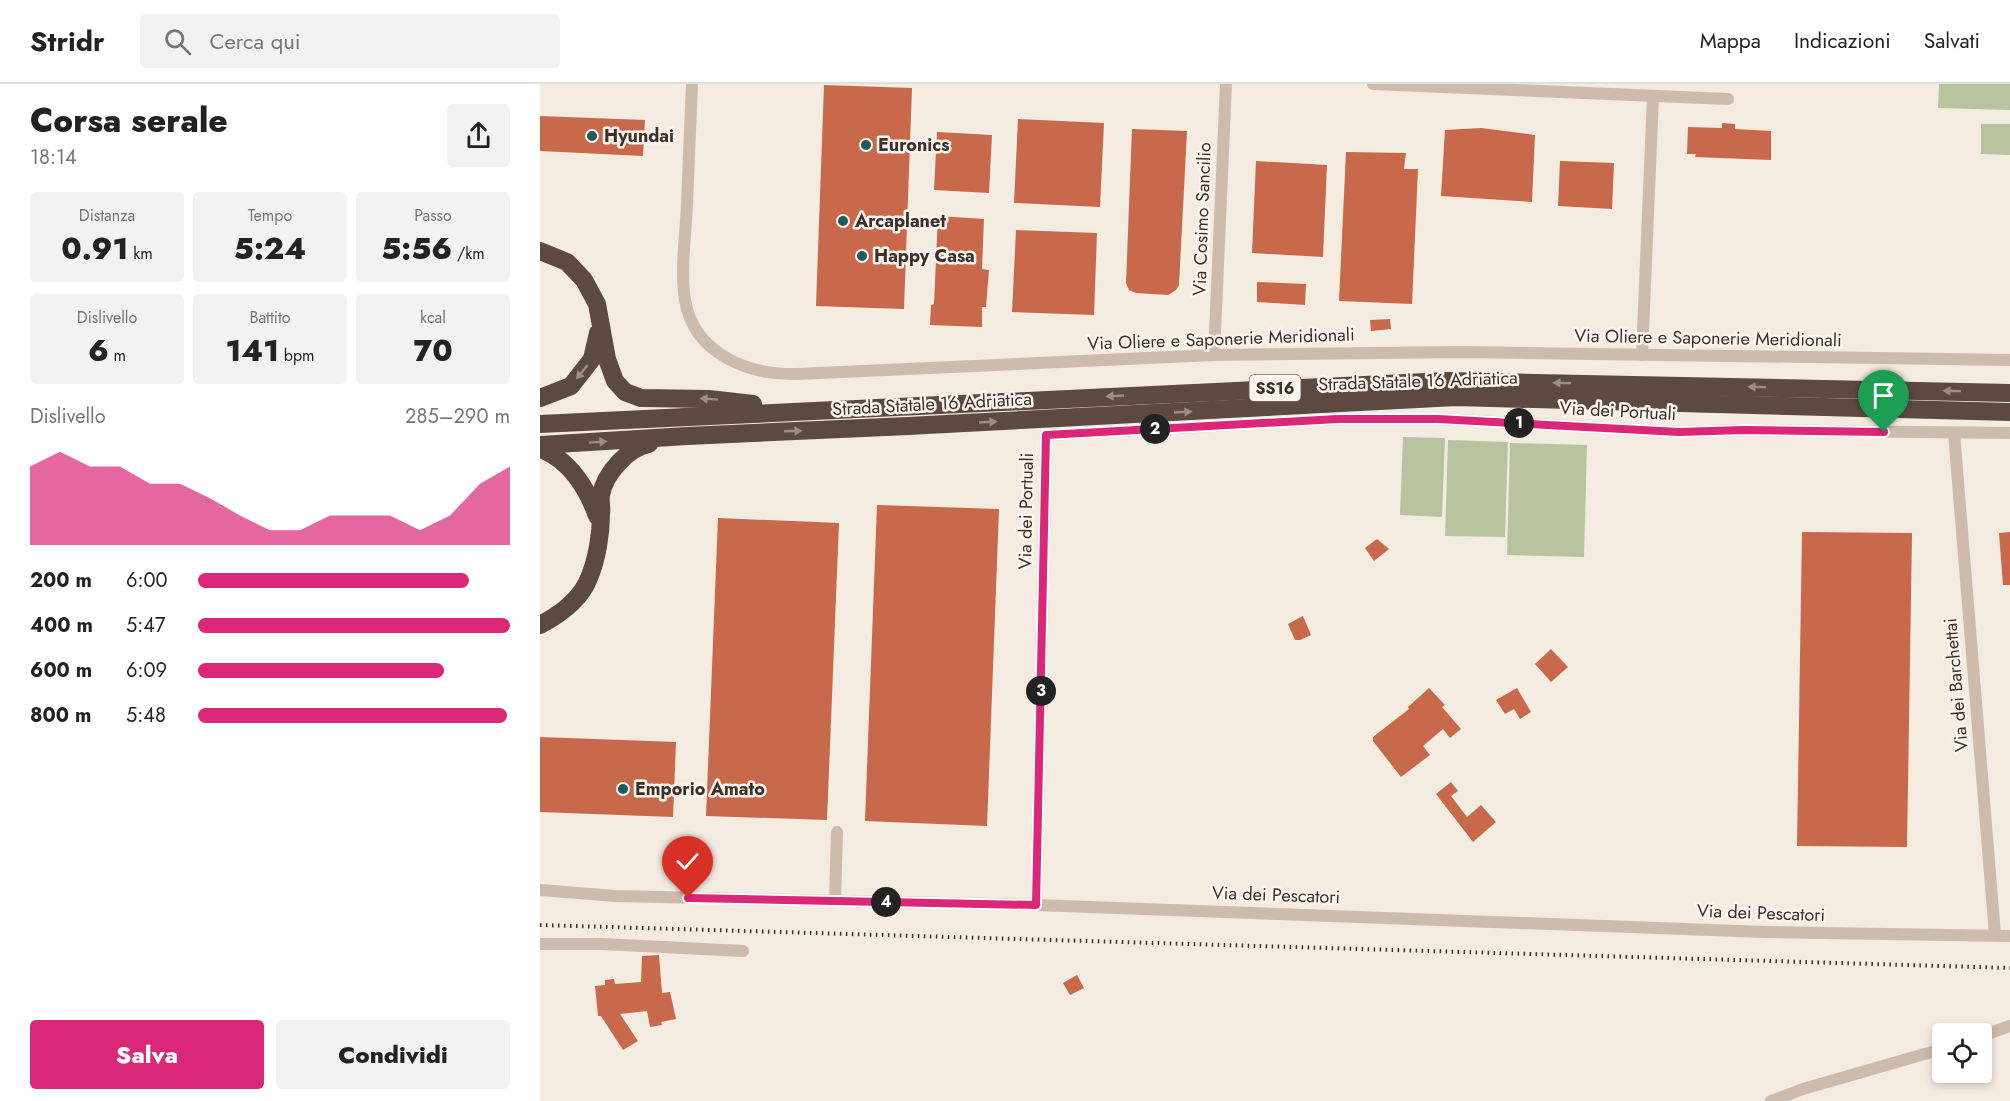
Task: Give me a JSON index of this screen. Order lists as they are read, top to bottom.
{
  "streets": {
    "highway": ["Strada Statale 16 Adriatica", "SS16"],
    "street": [
      "Via Cosimo Sancilio",
      "Via Oliere e Saponerie Meridionali",
      "Via dei Portuali",
      "Via dei Barchettai",
      "Via dei Pescatori"
    ]
  },
  "crossings": [
    ["Via Cosimo Sancilio", "Via Oliere e Saponerie Meridionali"],
    ["Via dei Portuali", "Via dei Barchettai"],
    ["Via dei Portuali", "Via dei Pescatori"],
    ["Via dei Barchettai", "Via dei Pescatori"]
  ],
  "places": [
    "Hyundai",
    "Euronics",
    "Arcaplanet",
    "Happy Casa",
    "Emporio Amato"
  ],
  "page": {
    "header": "Stridr",
    "search": "Cerca qui",
    "nav": ["Mappa", "Indicazioni", "Salvati"],
    "heading": ["Corsa serale", "18:14"],
    "stats": [
      ["Distanza", "0.91 km"],
      ["Tempo", "5:24"],
      ["Passo", "5:56 /km"],
      ["Dislivello", "6 m"],
      ["Battito", "141 bpm"],
      ["kcal", "70"]
    ],
    "chart": ["Dislivello", "285–290 m"],
    "pins": [
      "1",
      "2",
      "3",
      "4"
    ],
    "list": [
      {
        "name": "200 m",
        "note": "6:00"
      },
      {
        "name": "400 m",
        "note": "5:47"
      },
      {
        "name": "600 m",
        "note": "6:09"
      },
      {
        "name": "800 m",
        "note": "5:48"
      }
    ],
    "buttons": ["Salva", "Condividi"]
  }
}
